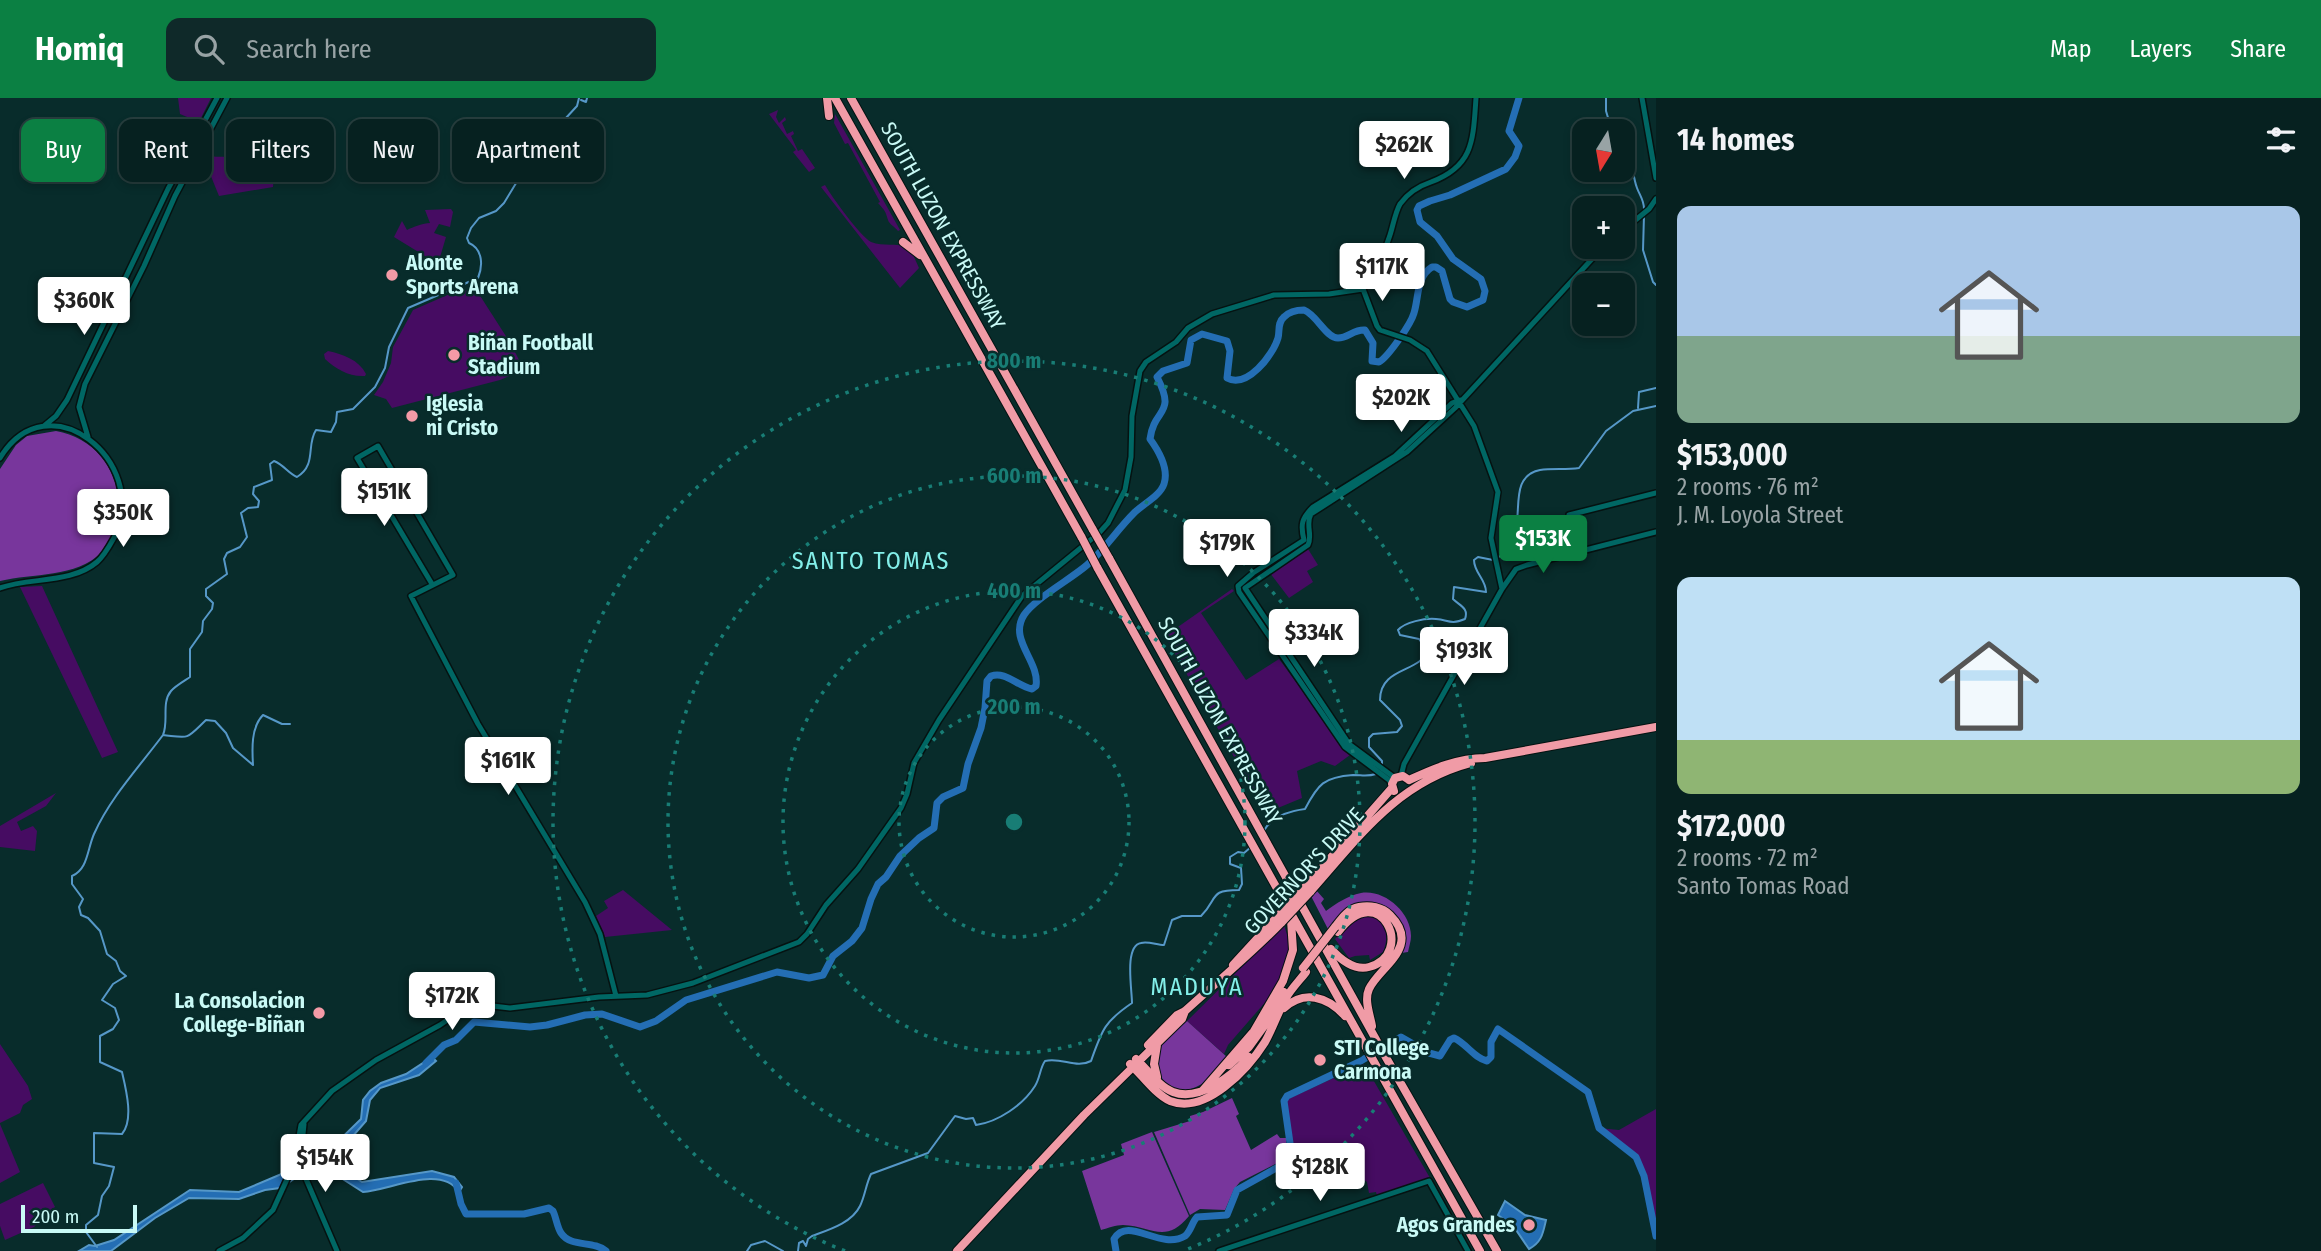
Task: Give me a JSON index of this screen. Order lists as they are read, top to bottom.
{
  "streets": {
    "highway": ["SOUTH LUZON EXPRESSWAY", "GOVERNOR'S DRIVE"]
  },
  "districts": ["SANTO TOMAS", "MADUYA"],
  "places": [
    "Alonte Sports Arena",
    "Biñan Football Stadium",
    "Iglesia ni Cristo",
    "La Consolacion College-Biñan",
    "STI College Carmona",
    "Agos Grandes"
  ],
  "scale_bar": "200 m",
  "north": "bottom",
  "page": {
    "header": "Homiq",
    "search": "Search here",
    "nav": ["Map", "Layers", "Share"],
    "heading": "14 homes",
    "map_buttons": ["+", "−"],
    "chip": [
      "Buy",
      "Rent",
      "Filters",
      "New",
      "Apartment"
    ],
    "price": [
      "$262K",
      "$117K",
      "$360K",
      "$202K",
      "$151K",
      "$350K",
      "$153K",
      "$179K",
      "$334K",
      "$193K",
      "$161K",
      "$172K",
      "$154K",
      "$128K"
    ],
    "list": [
      {
        "name": "$153,000",
        "note": "2 rooms · 76 m² · J. M. Loyola Street"
      },
      {
        "name": "$172,000",
        "note": "2 rooms · 72 m² · Santo Tomas Road"
      }
    ],
    "scale": "200 m"
  },
  "rings": [
    "800 m",
    "600 m",
    "400 m",
    "200 m"
  ]
}
